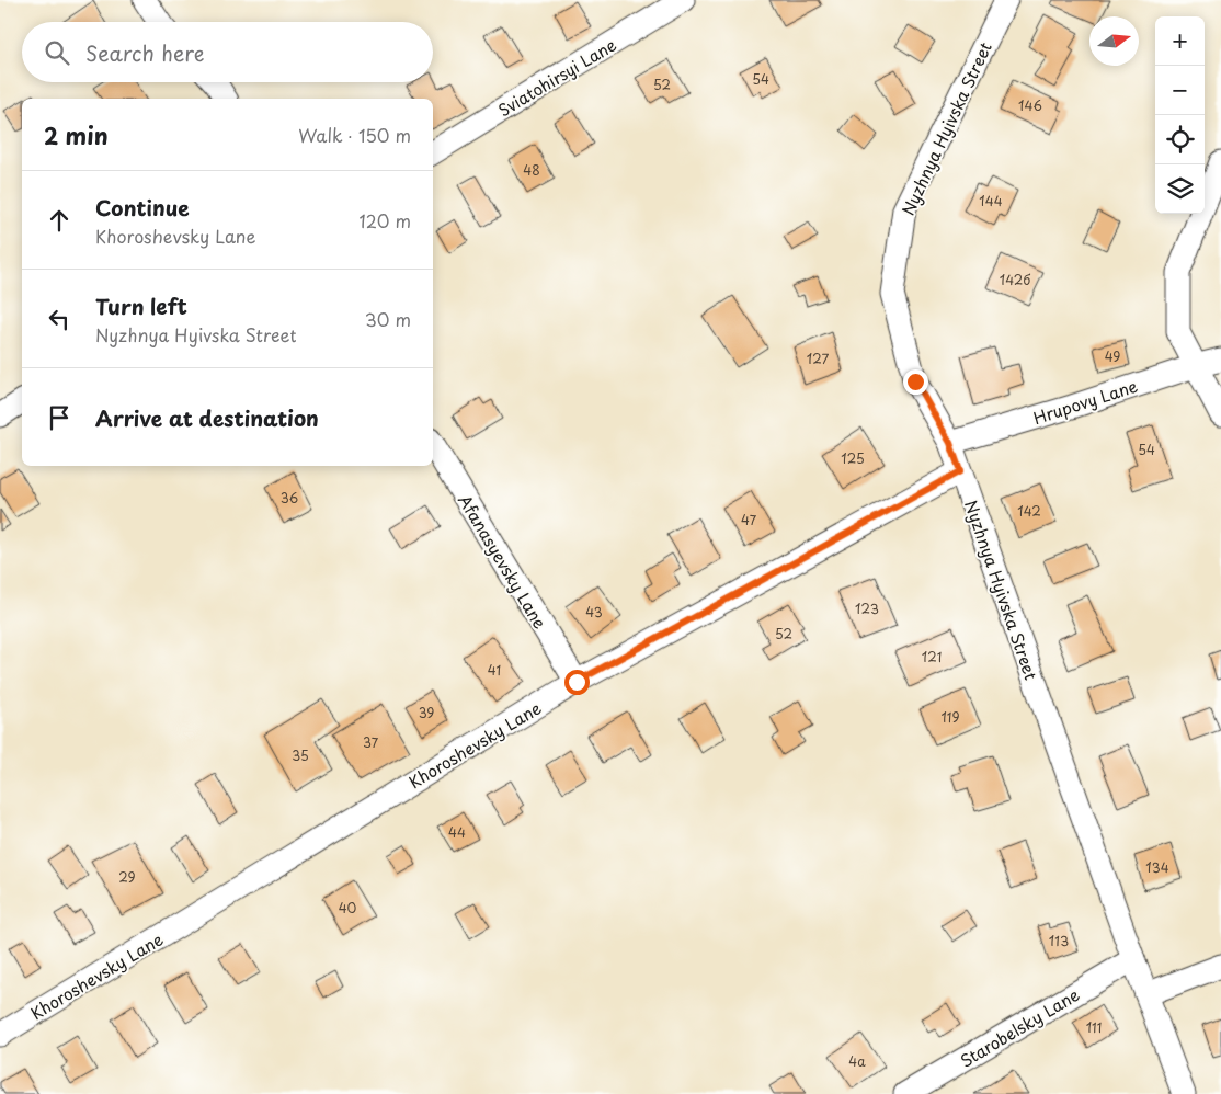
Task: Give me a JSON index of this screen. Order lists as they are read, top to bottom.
{
  "streets": {
    "street": [
      "Sviatohirsyi Lane",
      "Nyzhnya Hyivska Street",
      "Hrupovy Lane",
      "Afanasyevsky Lane",
      "Khoroshevsky Lane",
      "Starobelsky Lane"
    ]
  },
  "crossings": [
    ["Nyzhnya Hyivska Street", "Hrupovy Lane"],
    ["Nyzhnya Hyivska Street", "Khoroshevsky Lane"],
    ["Nyzhnya Hyivska Street", "Starobelsky Lane"],
    ["Afanasyevsky Lane", "Khoroshevsky Lane"]
  ],
  "house_numbers": [
    "54",
    "52",
    "146",
    "48",
    "144",
    "142б",
    "49",
    "127",
    "54",
    "125",
    "36",
    "142",
    "47",
    "123",
    "43",
    "52",
    "121",
    "41",
    "39",
    "119",
    "37",
    "35",
    "44",
    "134",
    "29",
    "40",
    "113",
    "111",
    "4а"
  ],
  "north": "right",
  "page": {
    "map_buttons": ["+", "−"],
    "search": "Search here",
    "heading": ["2 min", "Walk · 150 m"],
    "list": [
      ["Continue", "Khoroshevsky Lane", "120 m"],
      ["Turn left", "Nyzhnya Hyivska Street", "30 m"],
      "Arrive at destination"
    ]
  }
}
